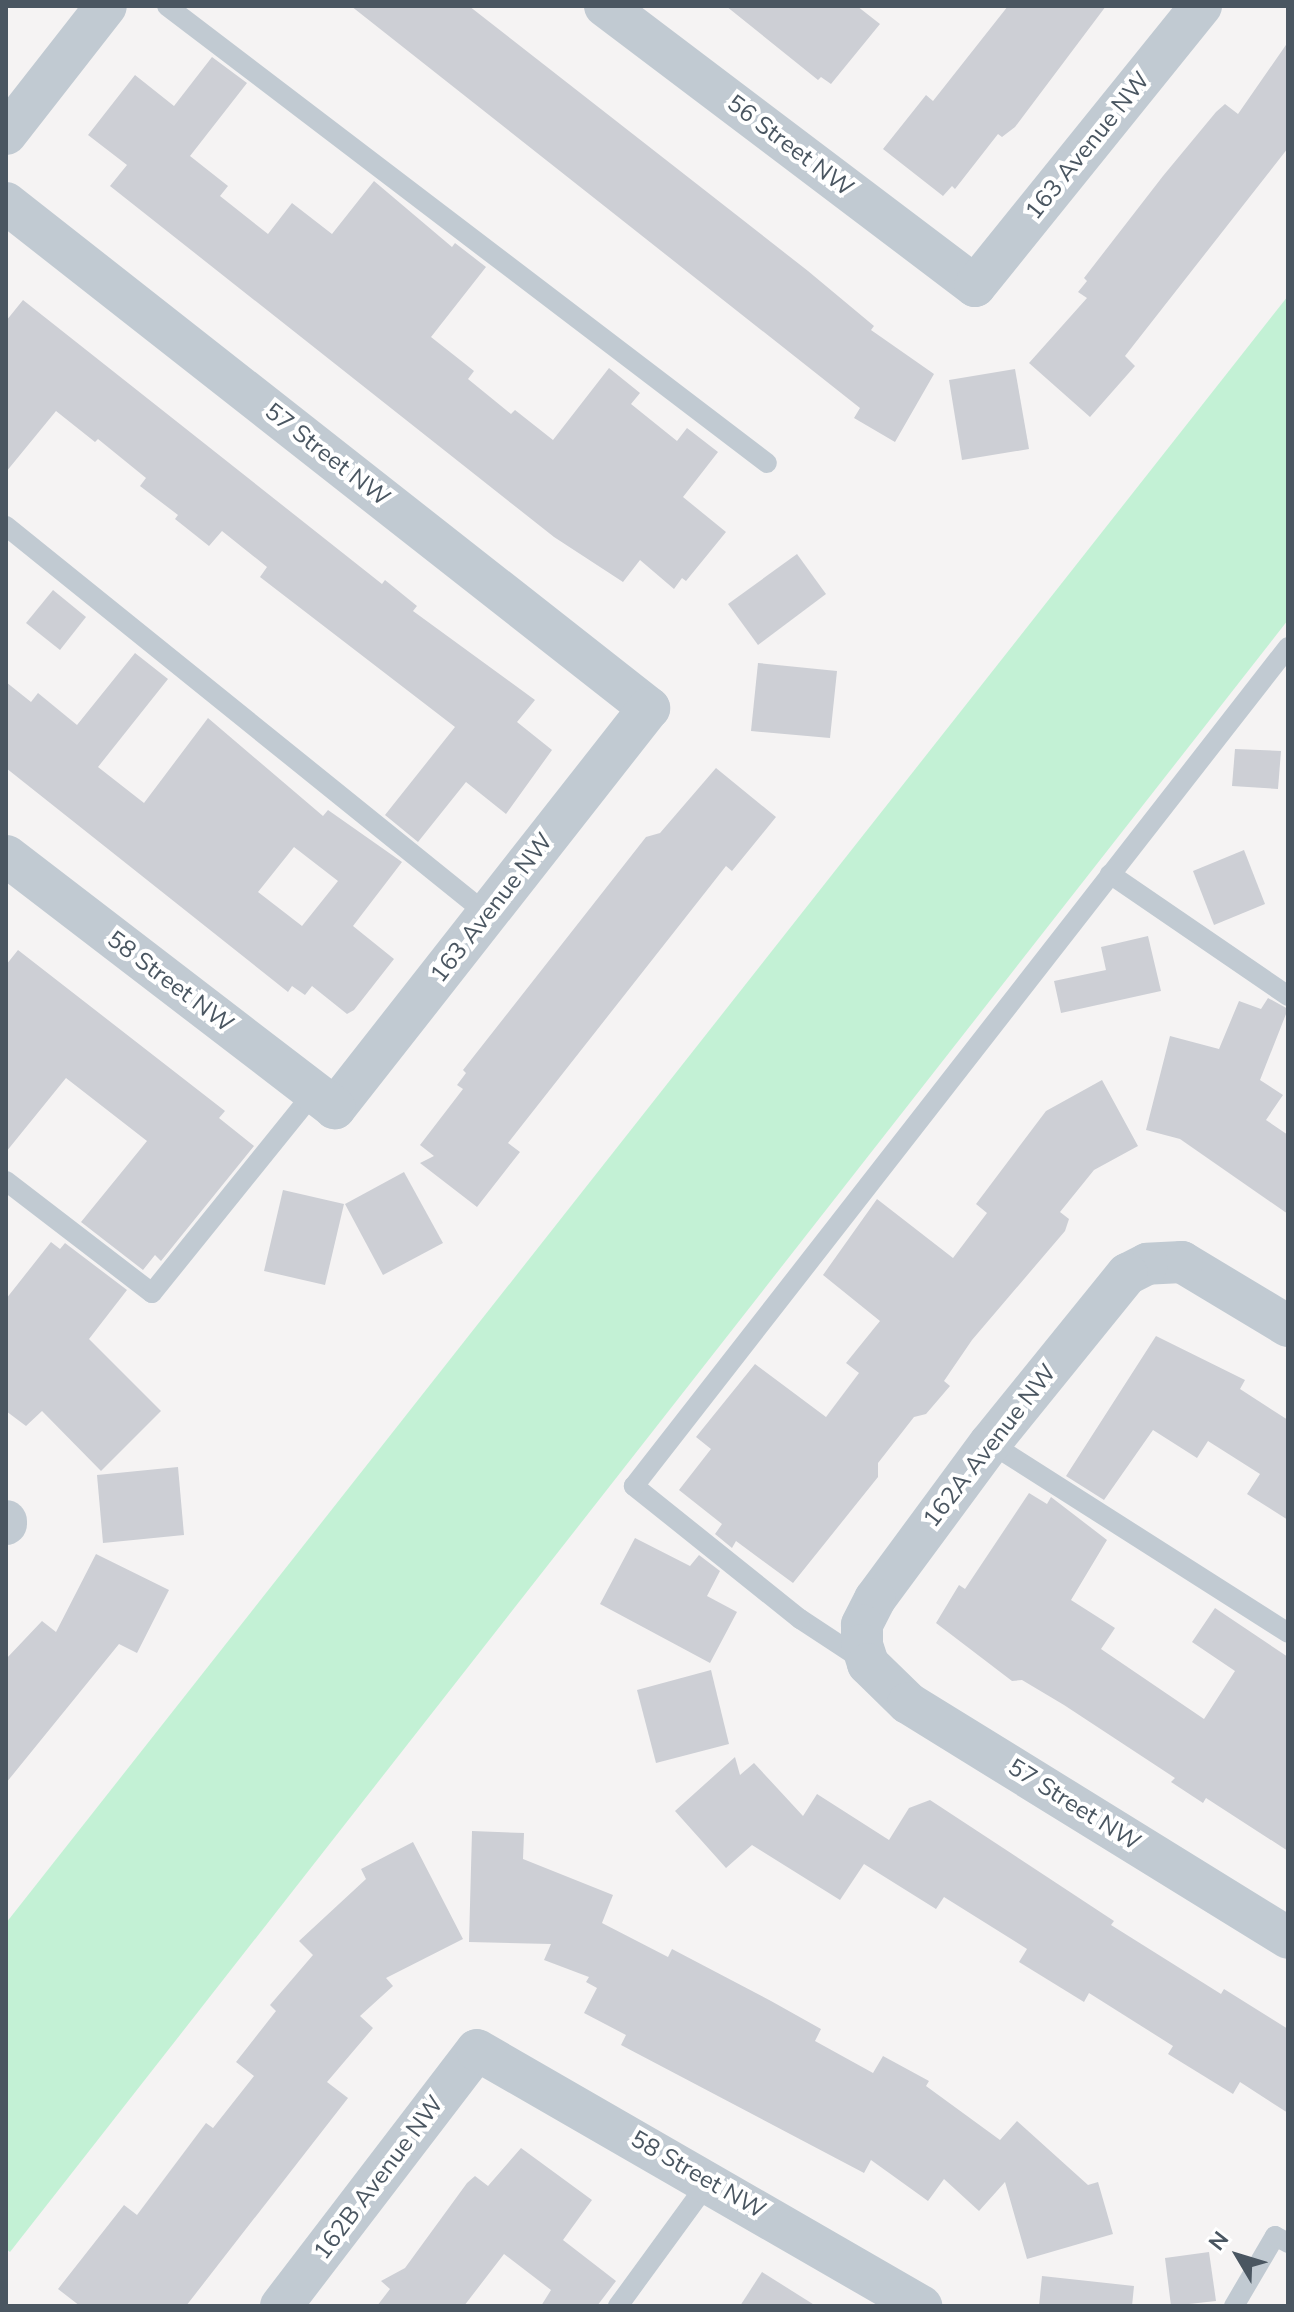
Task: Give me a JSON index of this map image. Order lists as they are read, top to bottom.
{
  "streets": {
    "street": [
      "56 Street NW",
      "163 Avenue NW",
      "57 Street NW",
      "58 Street NW",
      "162A Avenue NW",
      "162B Avenue NW"
    ]
  },
  "crossings": [
    ["56 Street NW", "163 Avenue NW"],
    ["163 Avenue NW", "57 Street NW"],
    ["163 Avenue NW", "58 Street NW"],
    ["57 Street NW", "162A Avenue NW"],
    ["58 Street NW", "162B Avenue NW"]
  ],
  "north": "top left"
}
